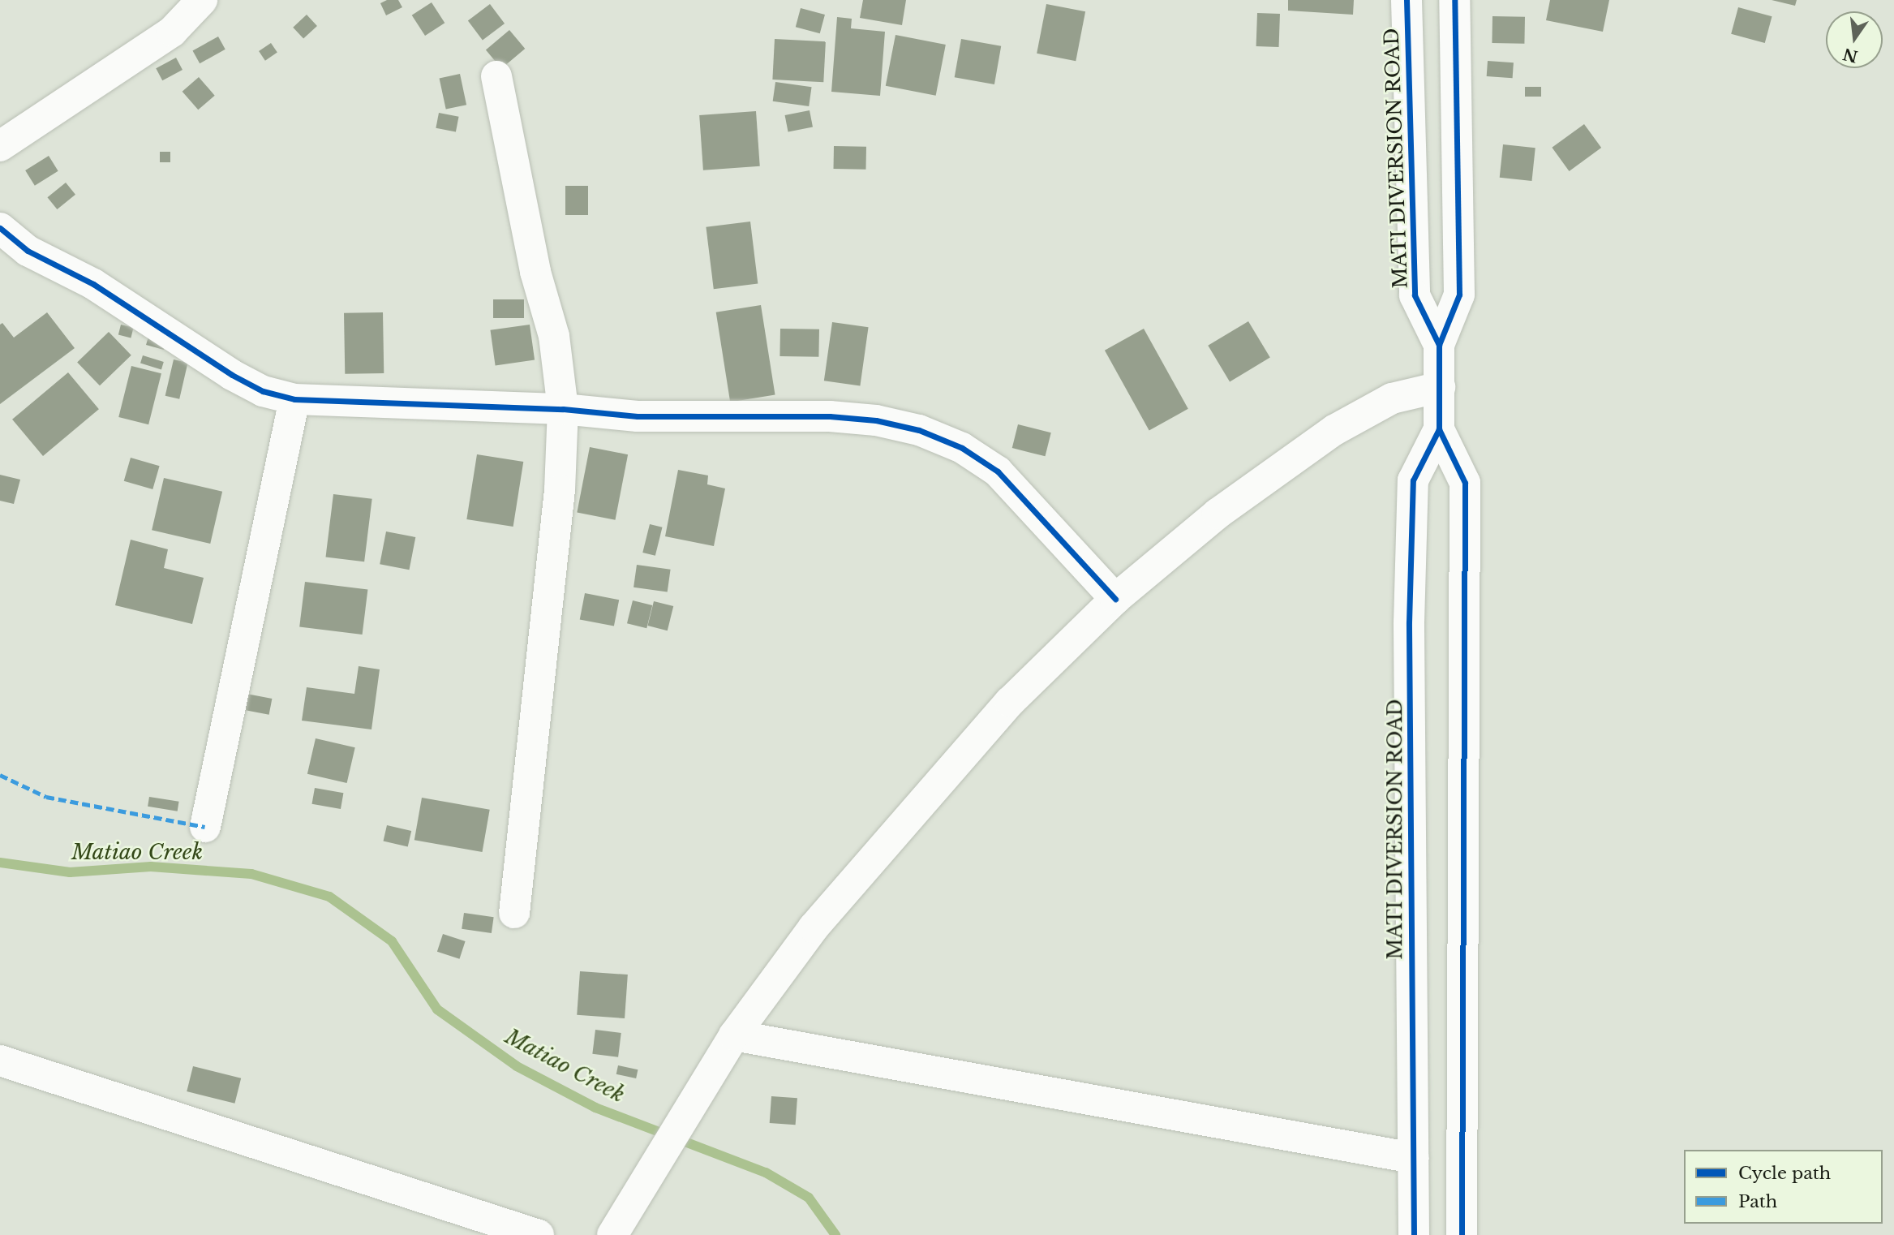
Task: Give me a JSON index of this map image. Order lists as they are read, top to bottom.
{
  "streets": {
    "main road": ["MATI DIVERSION ROAD"]
  },
  "water": ["Matiao Creek"],
  "legend": ["Cycle path", "Path"],
  "north": "bottom"
}
